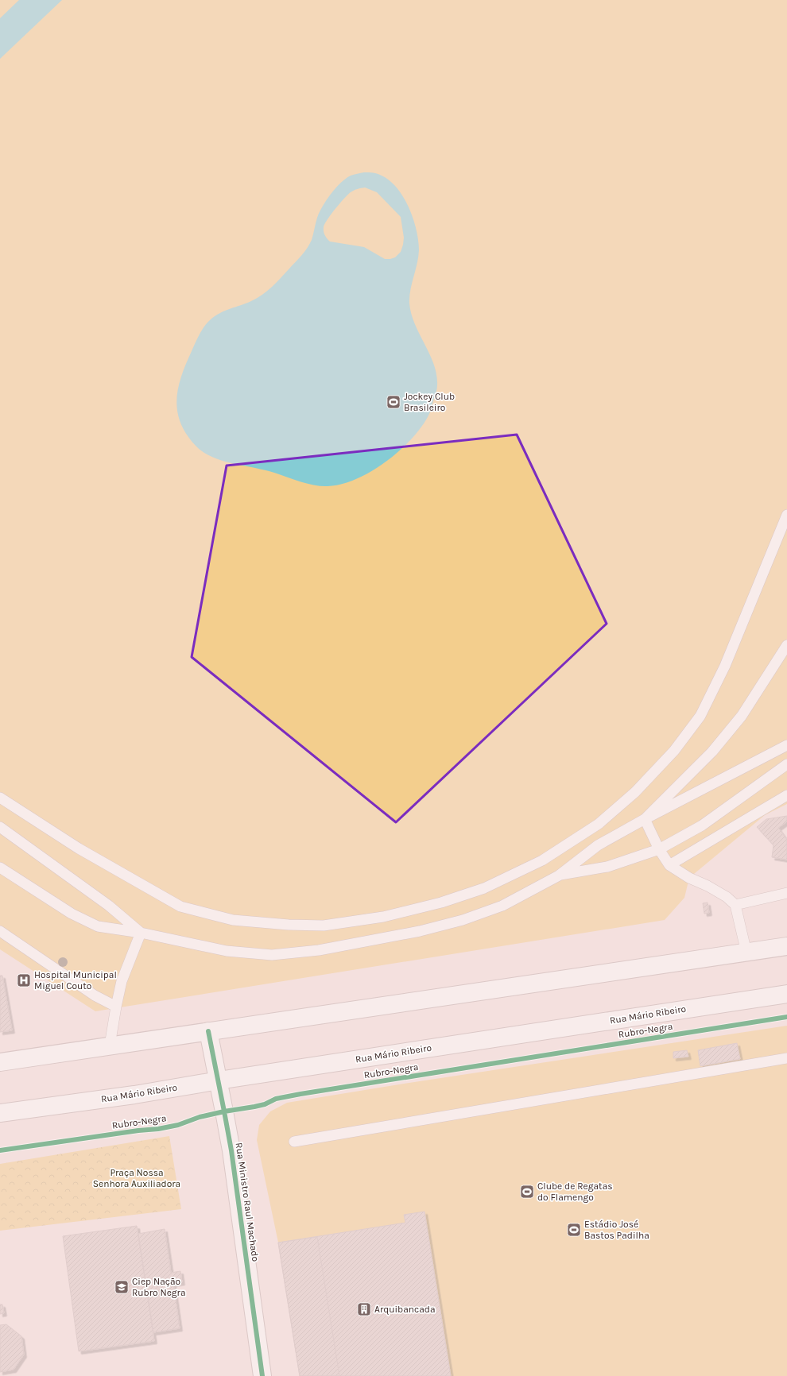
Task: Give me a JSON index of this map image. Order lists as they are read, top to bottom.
{
  "streets": {
    "main road": ["Rua Mário Ribeiro", "Rua Ministro Raul Machado"],
    "cycle path": ["Rubro-Negra"]
  },
  "crossings": [
    ["Rua Mário Ribeiro", "Rua Ministro Raul Machado"]
  ],
  "parks": ["Praça Nossa Senhora Auxiliadora"],
  "places": {
    "sports": ["Jockey Club Brasileiro", "Clube de Regatas do Flamengo", "Estádio José Bastos Padilha"],
    "hospital": ["Hospital Municipal Miguel Couto"],
    "school or university": ["Ciep Nação Rubro Negra"],
    "building": ["Arquibancada"]
  }
}
